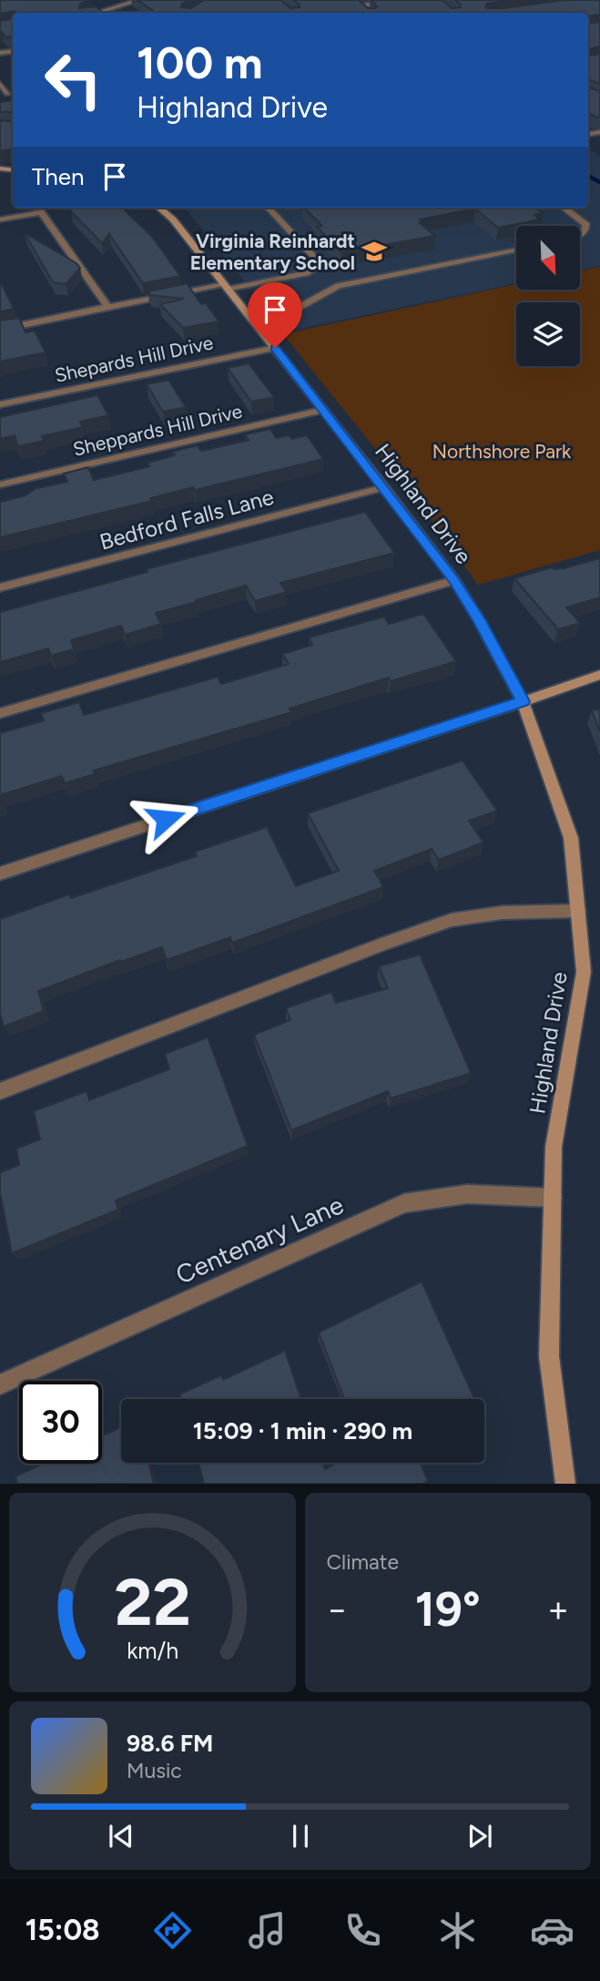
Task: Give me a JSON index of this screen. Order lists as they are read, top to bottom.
{
  "streets": {
    "street": [
      "Shepards Hill Drive",
      "Sheppards Hill Drive",
      "Highland Drive",
      "Bedford Falls Lane",
      "Centenary Lane"
    ]
  },
  "crossings": [
    ["Shepards Hill Drive", "Highland Drive"],
    ["Sheppards Hill Drive", "Highland Drive"],
    ["Highland Drive", "Bedford Falls Lane"],
    ["Highland Drive", "Centenary Lane"]
  ],
  "parks": ["Northshore Park"],
  "places": {
    "school or university": ["Virginia Reinhardt Elementary School"]
  },
  "north": "bottom right",
  "page": {
    "turn": ["100 m", "Highland Drive"],
    "then": "Then",
    "limit": "30",
    "trip": "15:09 · 1 min · 290 m",
    "tile": "Climate",
    "heat": ["−", "19°", "+"],
    "song": ["98.6 FM", "Music"],
    "tabs": "15:08",
    "gauge": ["22", "km/h"]
  }
}
